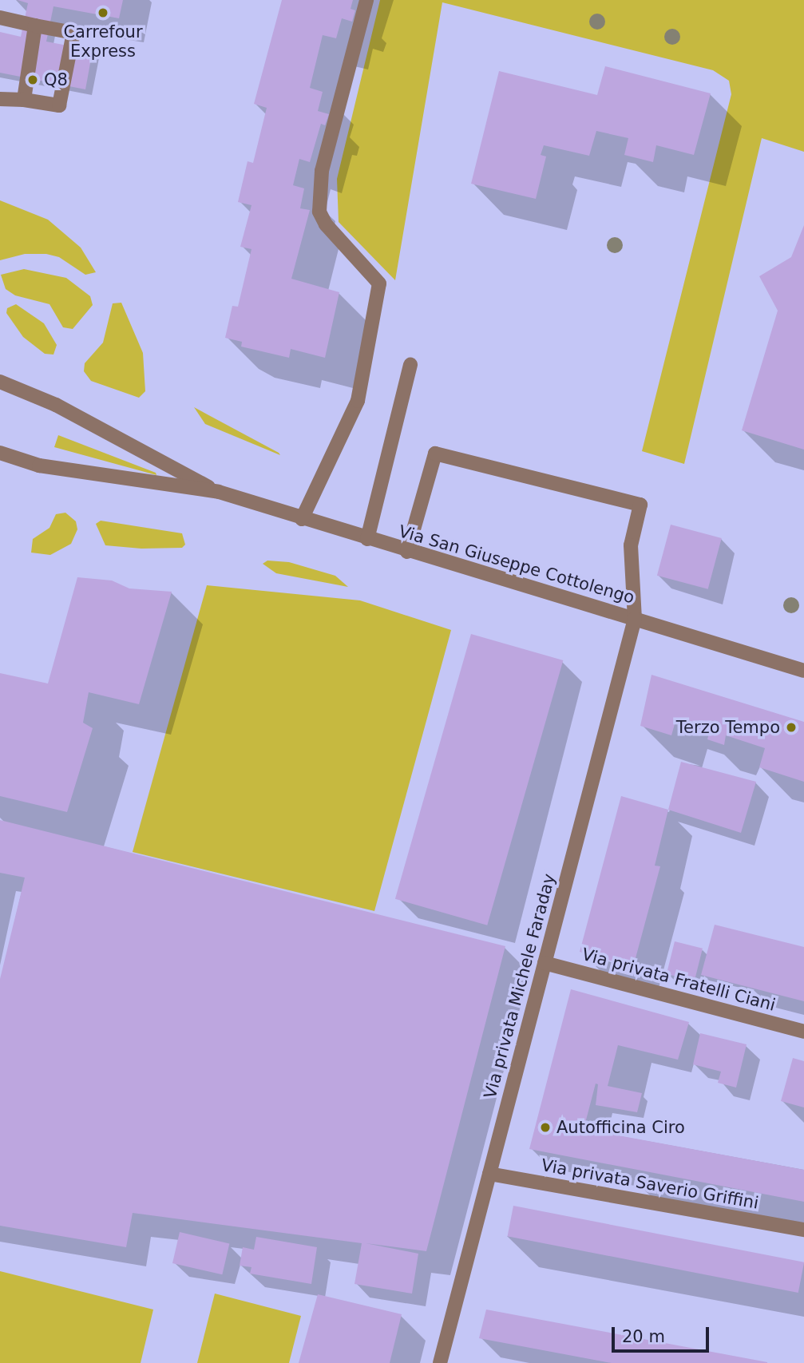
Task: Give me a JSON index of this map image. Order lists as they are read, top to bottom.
{
  "streets": {
    "street": [
      "Via San Giuseppe Cottolengo",
      "Via privata Fratelli Ciani",
      "Via privata Michele Faraday",
      "Via privata Saverio Griffini"
    ]
  },
  "crossings": [
    ["Via San Giuseppe Cottolengo", "Via privata Michele Faraday"],
    ["Via privata Fratelli Ciani", "Via privata Michele Faraday"],
    ["Via privata Michele Faraday", "Via privata Saverio Griffini"]
  ],
  "places": [
    "Carrefour Express",
    "Q8",
    "Terzo Tempo",
    "Autofficina Ciro"
  ],
  "scale_bar": "20 m"
}
